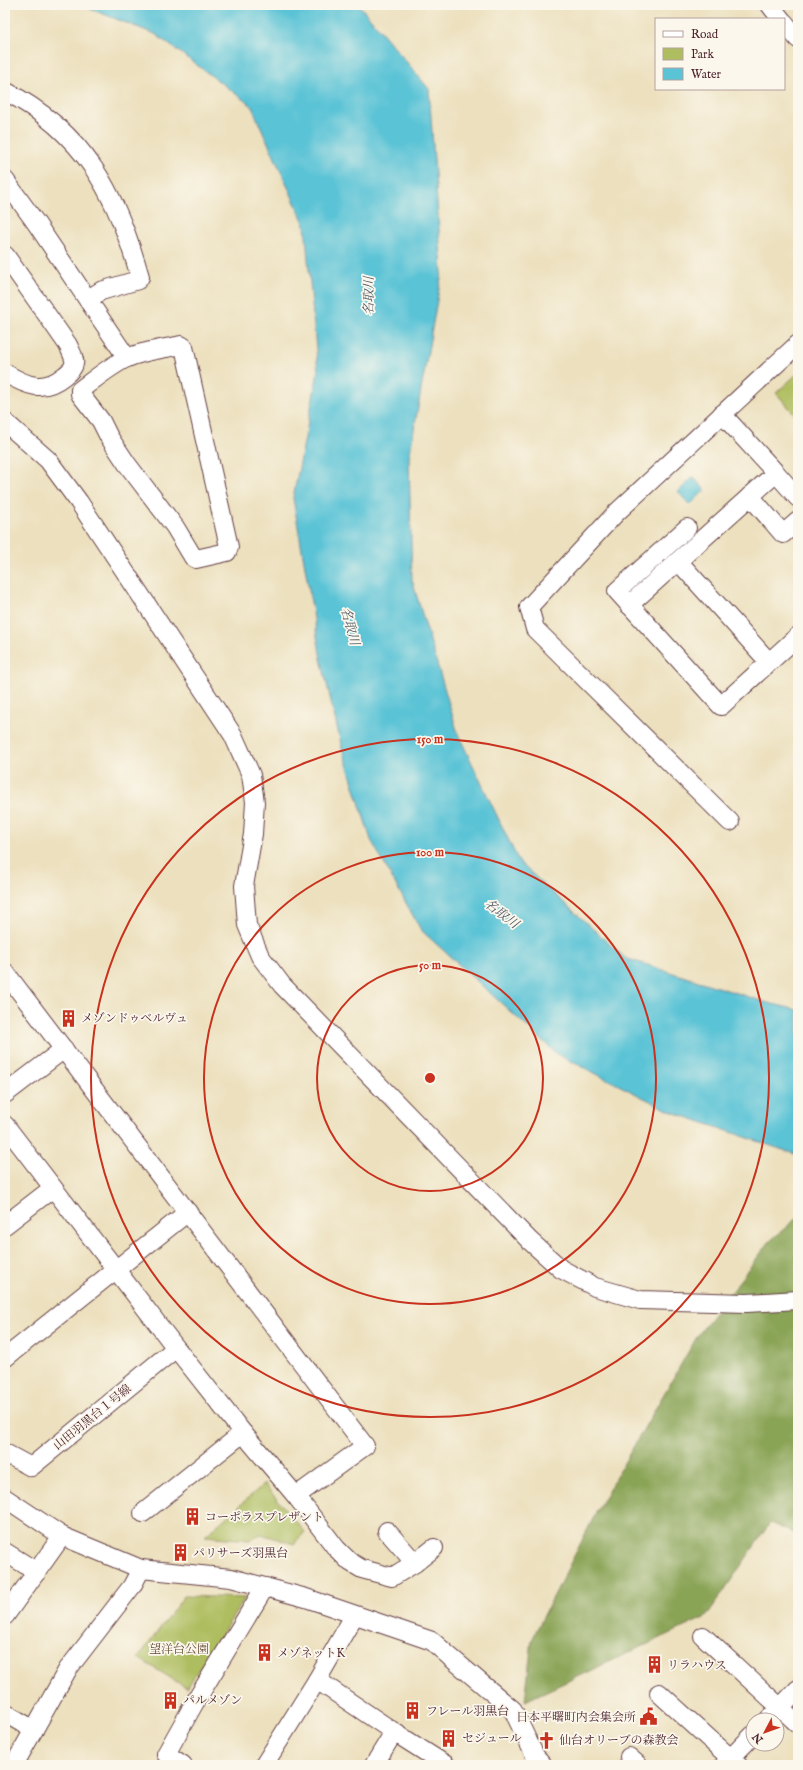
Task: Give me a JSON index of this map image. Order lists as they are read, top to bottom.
{
  "streets": {
    "street": ["山田羽黒台１号線"]
  },
  "water": ["名取川"],
  "parks": ["望洋台公園"],
  "places": {
    "building": [
      "メゾンドゥベルヴュ",
      "コーポラスプレザント",
      "パリサーズ羽黒台",
      "メゾネットK",
      "リラハウス",
      "パルメゾン",
      "フレール羽黒台",
      "セジュール"
    ],
    "public building": ["日本平曙町内会集会所"],
    "church": ["仙台オリーブの森教会"]
  },
  "legend": ["Road", "Park", "Water"],
  "north": "bottom left",
  "rings": ["150 m", "100 m", "50 m"]
}
